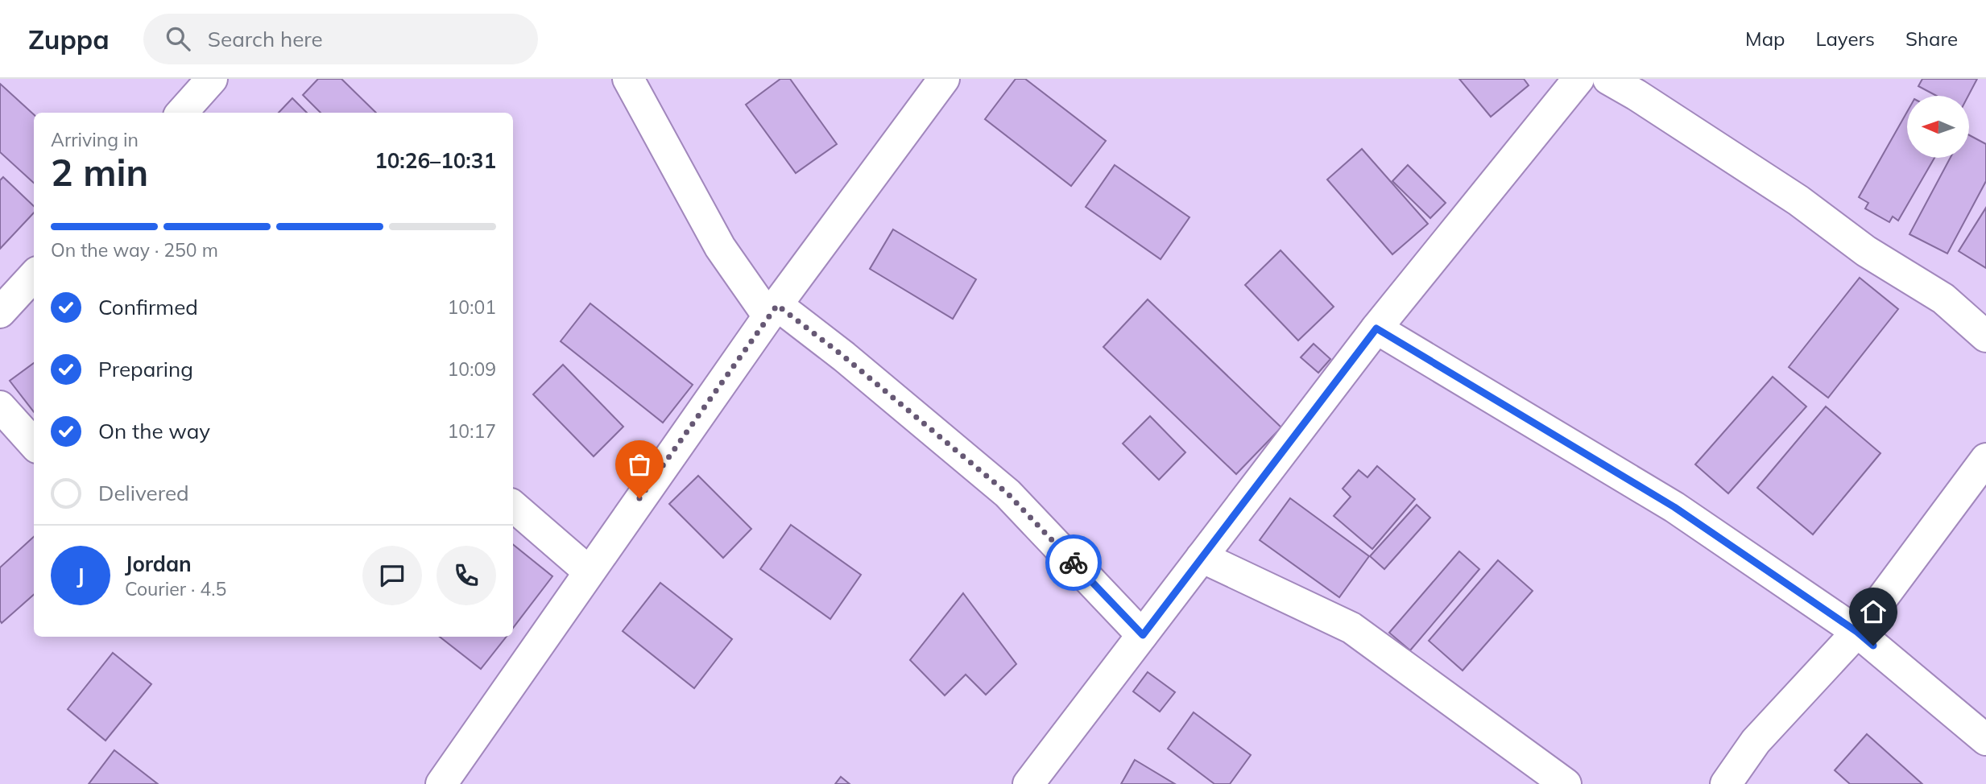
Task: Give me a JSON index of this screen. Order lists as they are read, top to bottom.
{
  "north": "left",
  "page": {
    "header": "Zuppa",
    "search": "Search here",
    "nav": ["Map", "Layers", "Share"],
    "heading": ["2 min", "Arriving in", "10:26–10:31"],
    "panel": ["Jordan", "Courier · 4.5"],
    "bar": "On the way · 250 m",
    "list": [
      ["Confirmed", "10:01"],
      ["Preparing", "10:09"],
      ["On the way", "10:17"],
      "Delivered"
    ],
    "round": "J"
  }
}
